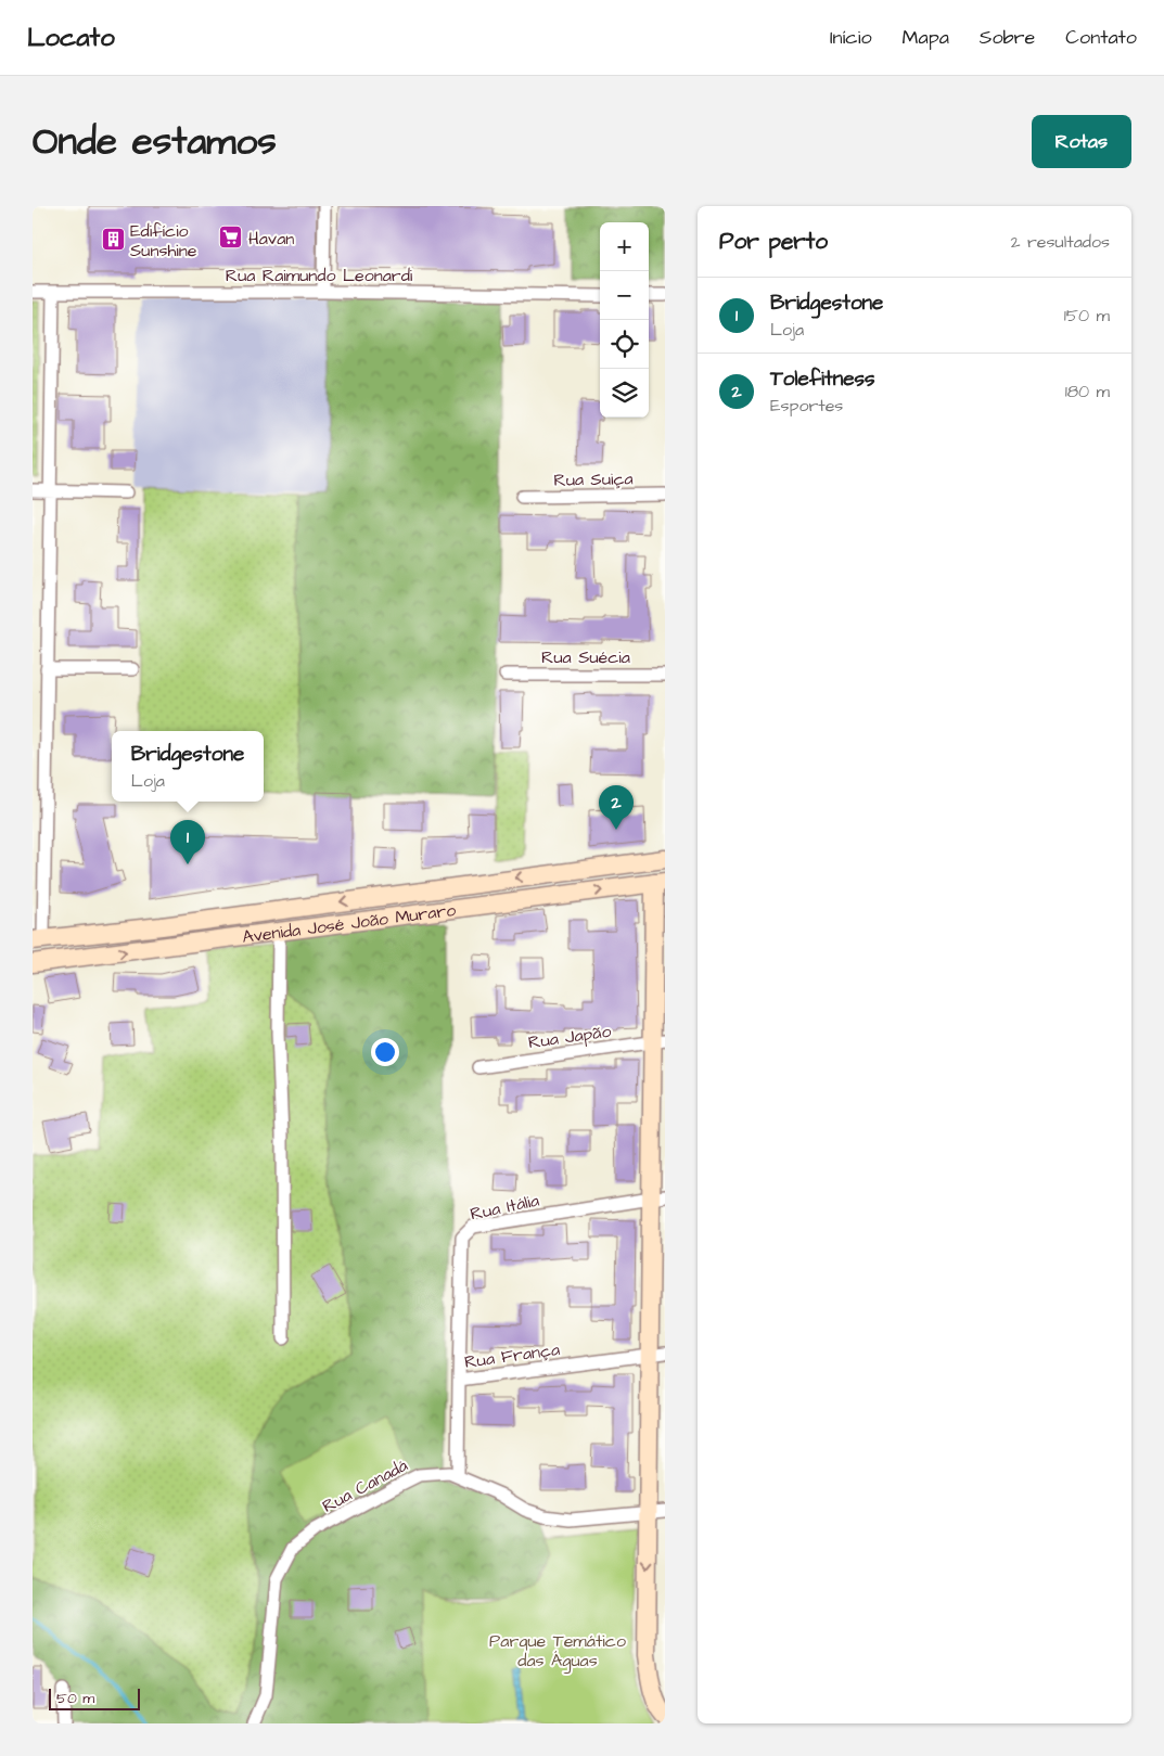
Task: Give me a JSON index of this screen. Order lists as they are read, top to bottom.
{
  "streets": {
    "main road": ["Avenida José João Muraro"],
    "street": [
      "Rua Raimundo Leonardi",
      "Rua Suiça",
      "Rua Suécia",
      "Rua Japão",
      "Rua Itália",
      "Rua França",
      "Rua Canadá"
    ]
  },
  "crossings": [
    ["Rua Itália", "Rua França"],
    ["Rua França", "Rua Canadá"]
  ],
  "parks": ["Parque Temático das Águas"],
  "places": {
    "supermarket": ["Havan"],
    "building": ["Edifício Sunshine"]
  },
  "scale_bar": "50 m",
  "page": {
    "header": "Locato",
    "nav": [
      "Início",
      "Mapa",
      "Sobre",
      "Contato"
    ],
    "title": "Onde estamos",
    "buttons": "Rotas",
    "heading": ["Por perto", "2 resultados"],
    "map_buttons": ["+", "−"],
    "list": [
      {
        "mark": "1",
        "name": "Bridgestone",
        "note": "Loja",
        "value": "150 m"
      },
      {
        "mark": "2",
        "name": "Tolefitness",
        "note": "Esportes",
        "value": "180 m"
      }
    ],
    "popup": ["Bridgestone", "Loja"],
    "pins": ["2", "1"],
    "scale": "50 m"
  }
}
